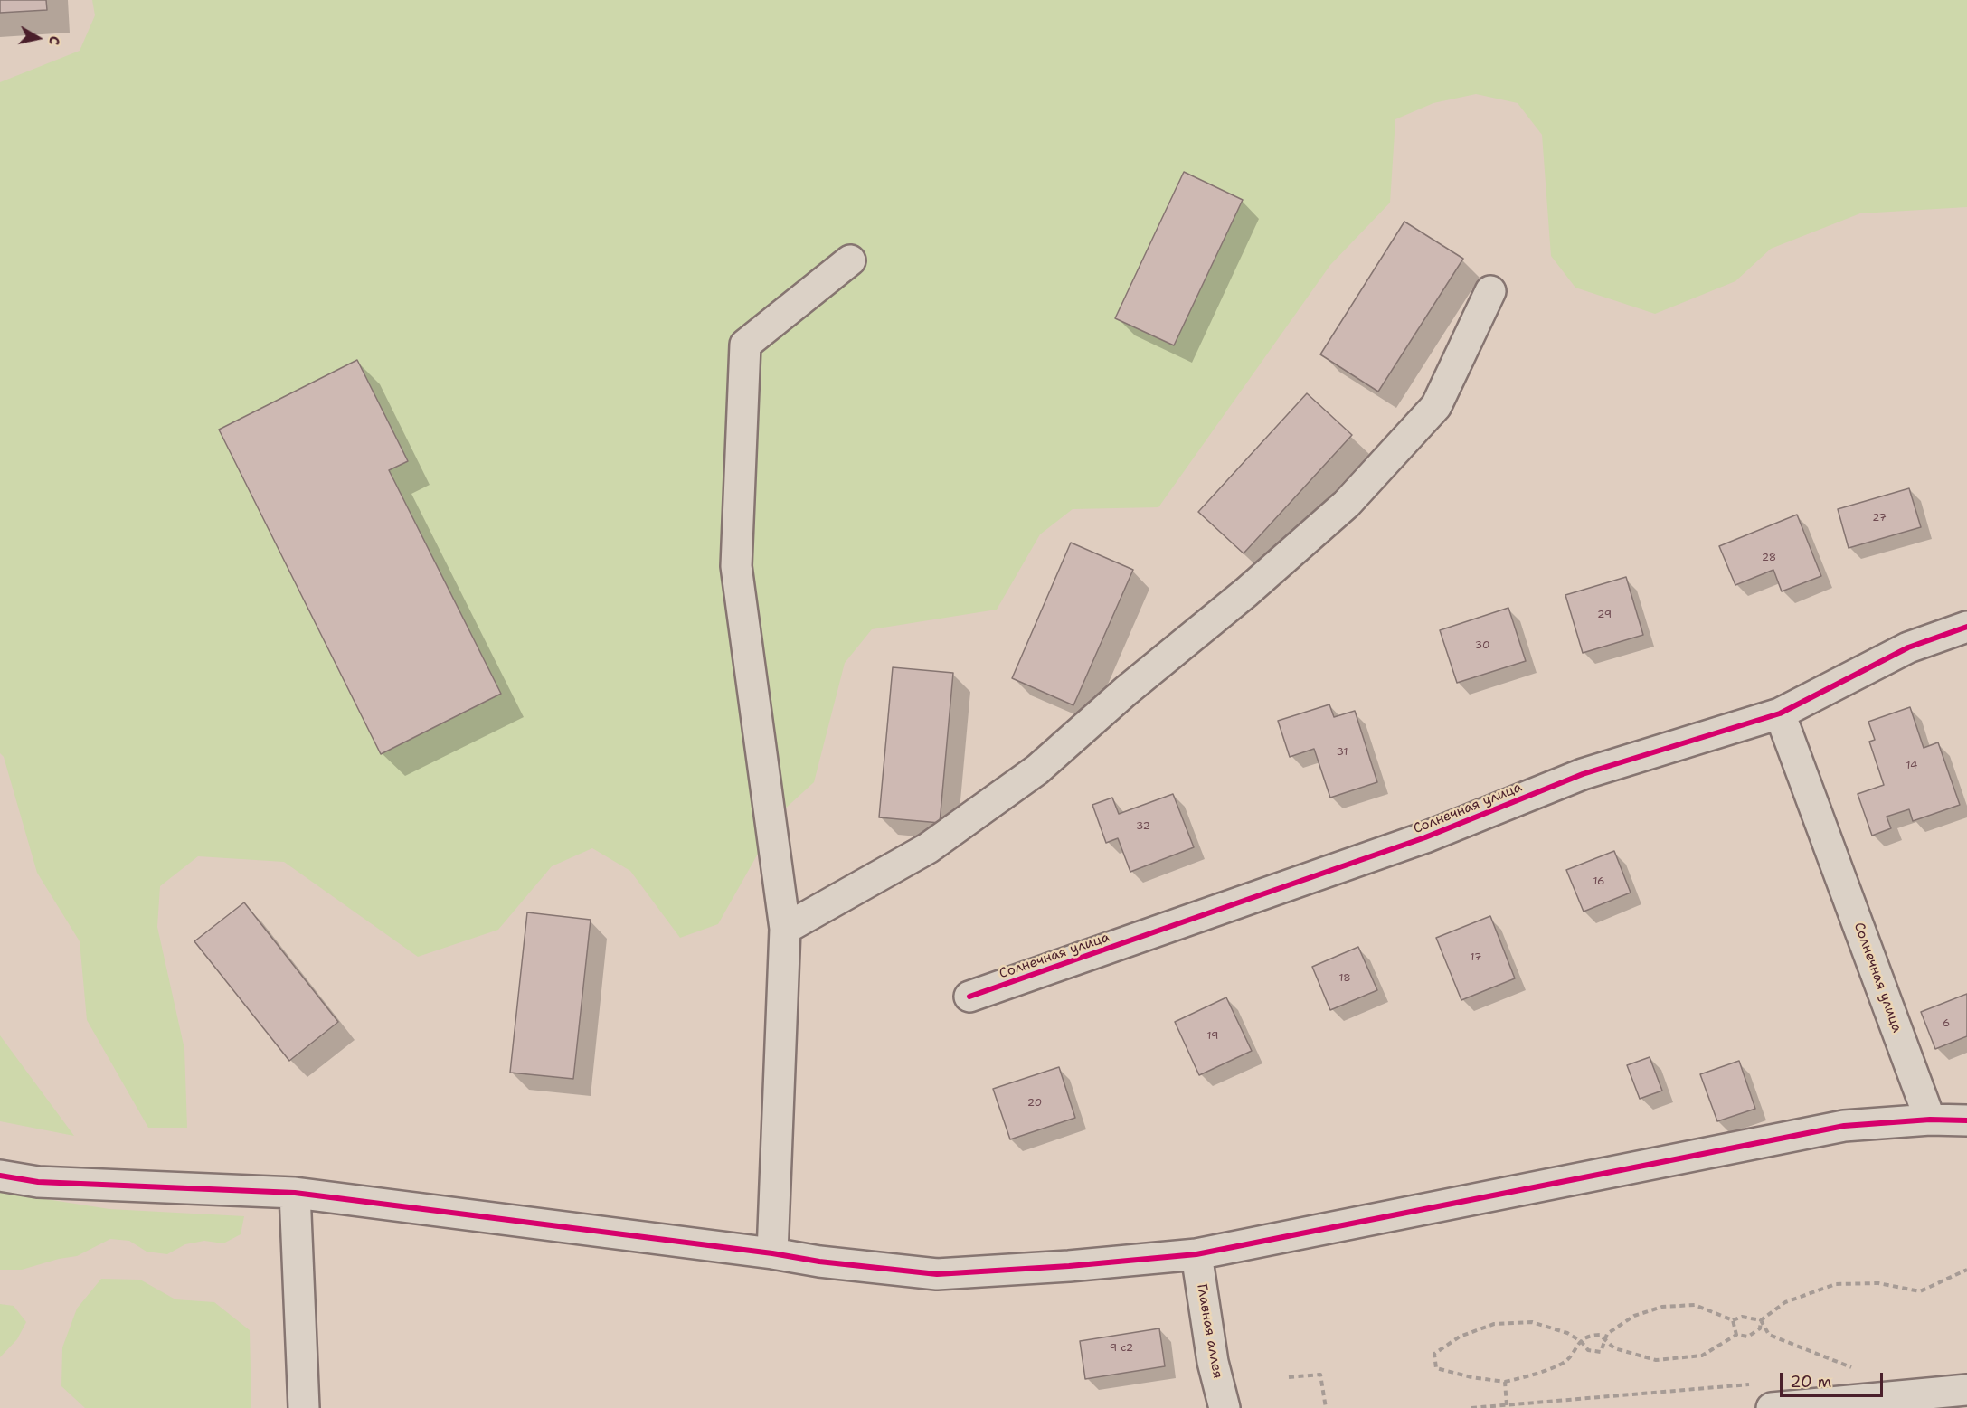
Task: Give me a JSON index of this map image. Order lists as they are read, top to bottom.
{
  "streets": {
    "street": ["Солнечная улица", "Главная аллея"]
  },
  "house_numbers": [
    "27",
    "28",
    "29",
    "30",
    "31",
    "14",
    "32",
    "16",
    "17",
    "18",
    "6",
    "19",
    "20",
    "9 с2"
  ],
  "scale_bar": "20 m",
  "north": "right"
}
